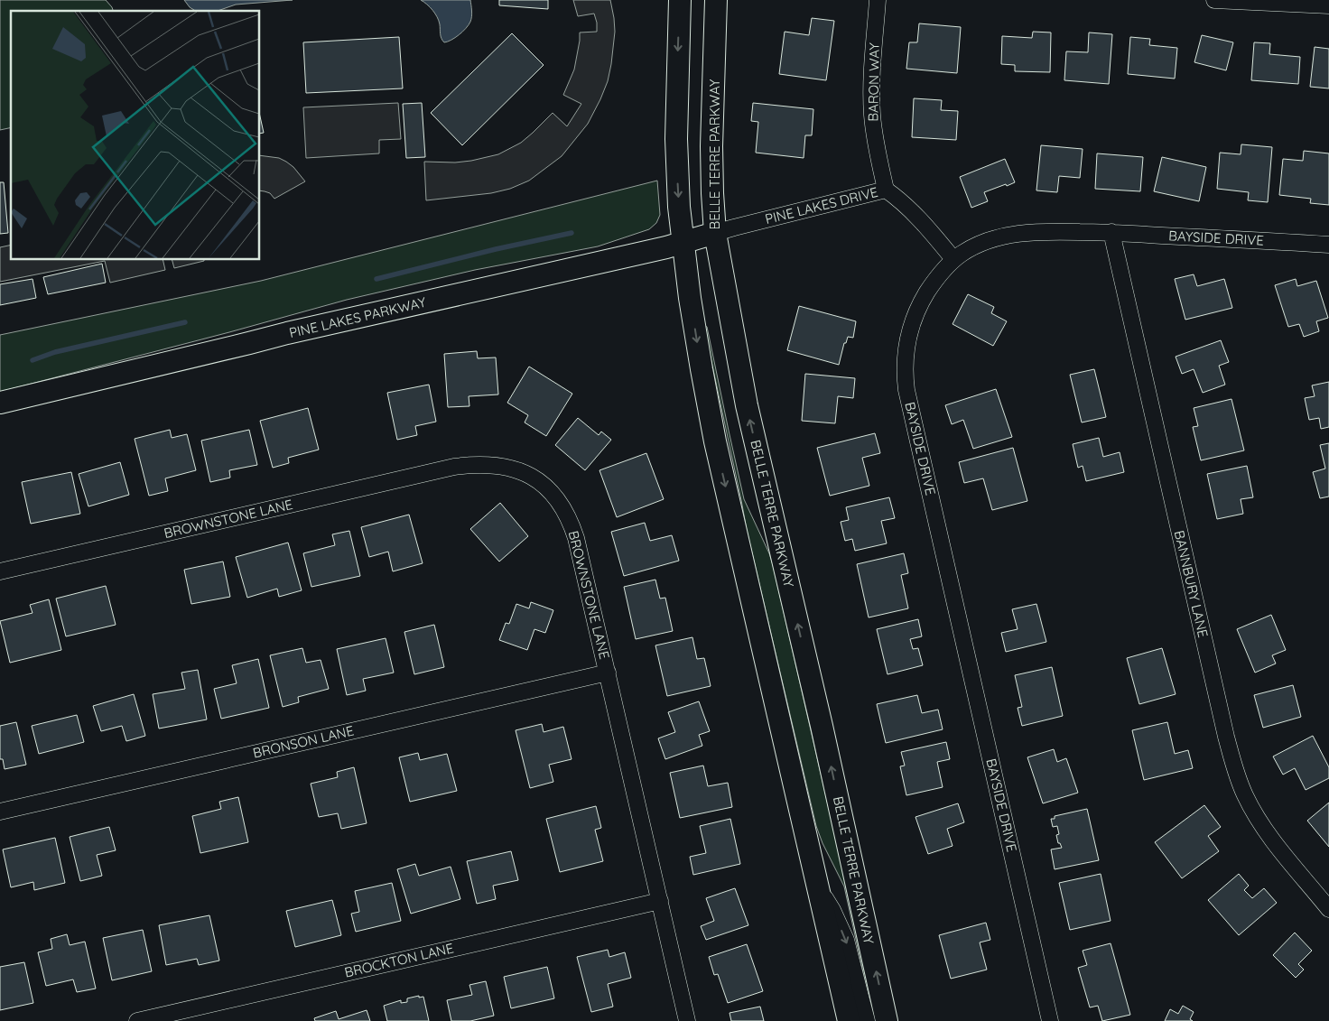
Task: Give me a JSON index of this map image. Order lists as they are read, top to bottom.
{
  "streets": {
    "main road": ["BELLE TERRE PARKWAY", "PINE LAKES PARKWAY"],
    "street": [
      "BARON WAY",
      "PINE LAKES DRIVE",
      "BAYSIDE DRIVE",
      "BROWNSTONE LANE",
      "BANNBURY LANE",
      "BRONSON LANE",
      "BROCKTON LANE"
    ]
  },
  "crossings": [
    ["BARON WAY", "PINE LAKES DRIVE"],
    ["BELLE TERRE PARKWAY", "PINE LAKES DRIVE"],
    ["BELLE TERRE PARKWAY", "PINE LAKES PARKWAY"],
    ["PINE LAKES DRIVE", "BAYSIDE DRIVE"],
    ["PINE LAKES DRIVE", "PINE LAKES PARKWAY"],
    ["BAYSIDE DRIVE", "BANNBURY LANE"],
    ["BROWNSTONE LANE", "BRONSON LANE"],
    ["BROWNSTONE LANE", "BROCKTON LANE"]
  ]
}
